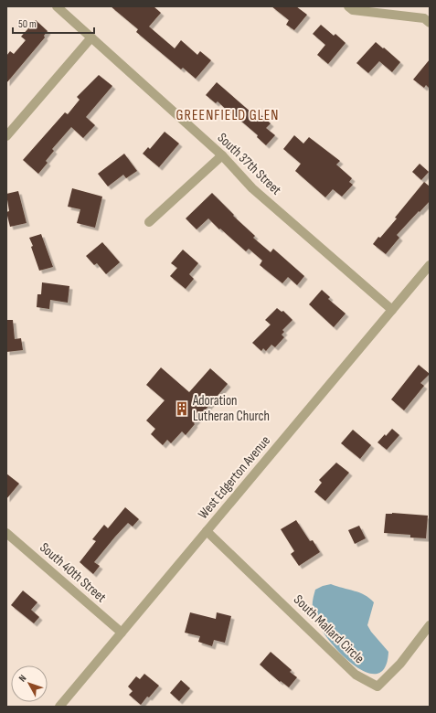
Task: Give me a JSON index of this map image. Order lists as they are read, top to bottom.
{
  "streets": {
    "street": [
      "South 37th Street",
      "West Edgerton Avenue",
      "South 40th Street",
      "South Mallard Circle"
    ]
  },
  "crossings": [
    ["South 37th Street", "West Edgerton Avenue"],
    ["West Edgerton Avenue", "South 40th Street"],
    ["West Edgerton Avenue", "South Mallard Circle"]
  ],
  "districts": ["GREENFIELD GLEN"],
  "places": {
    "building": ["Adoration Lutheran Church"]
  },
  "scale_bar": "50 m",
  "north": "top left"
}
